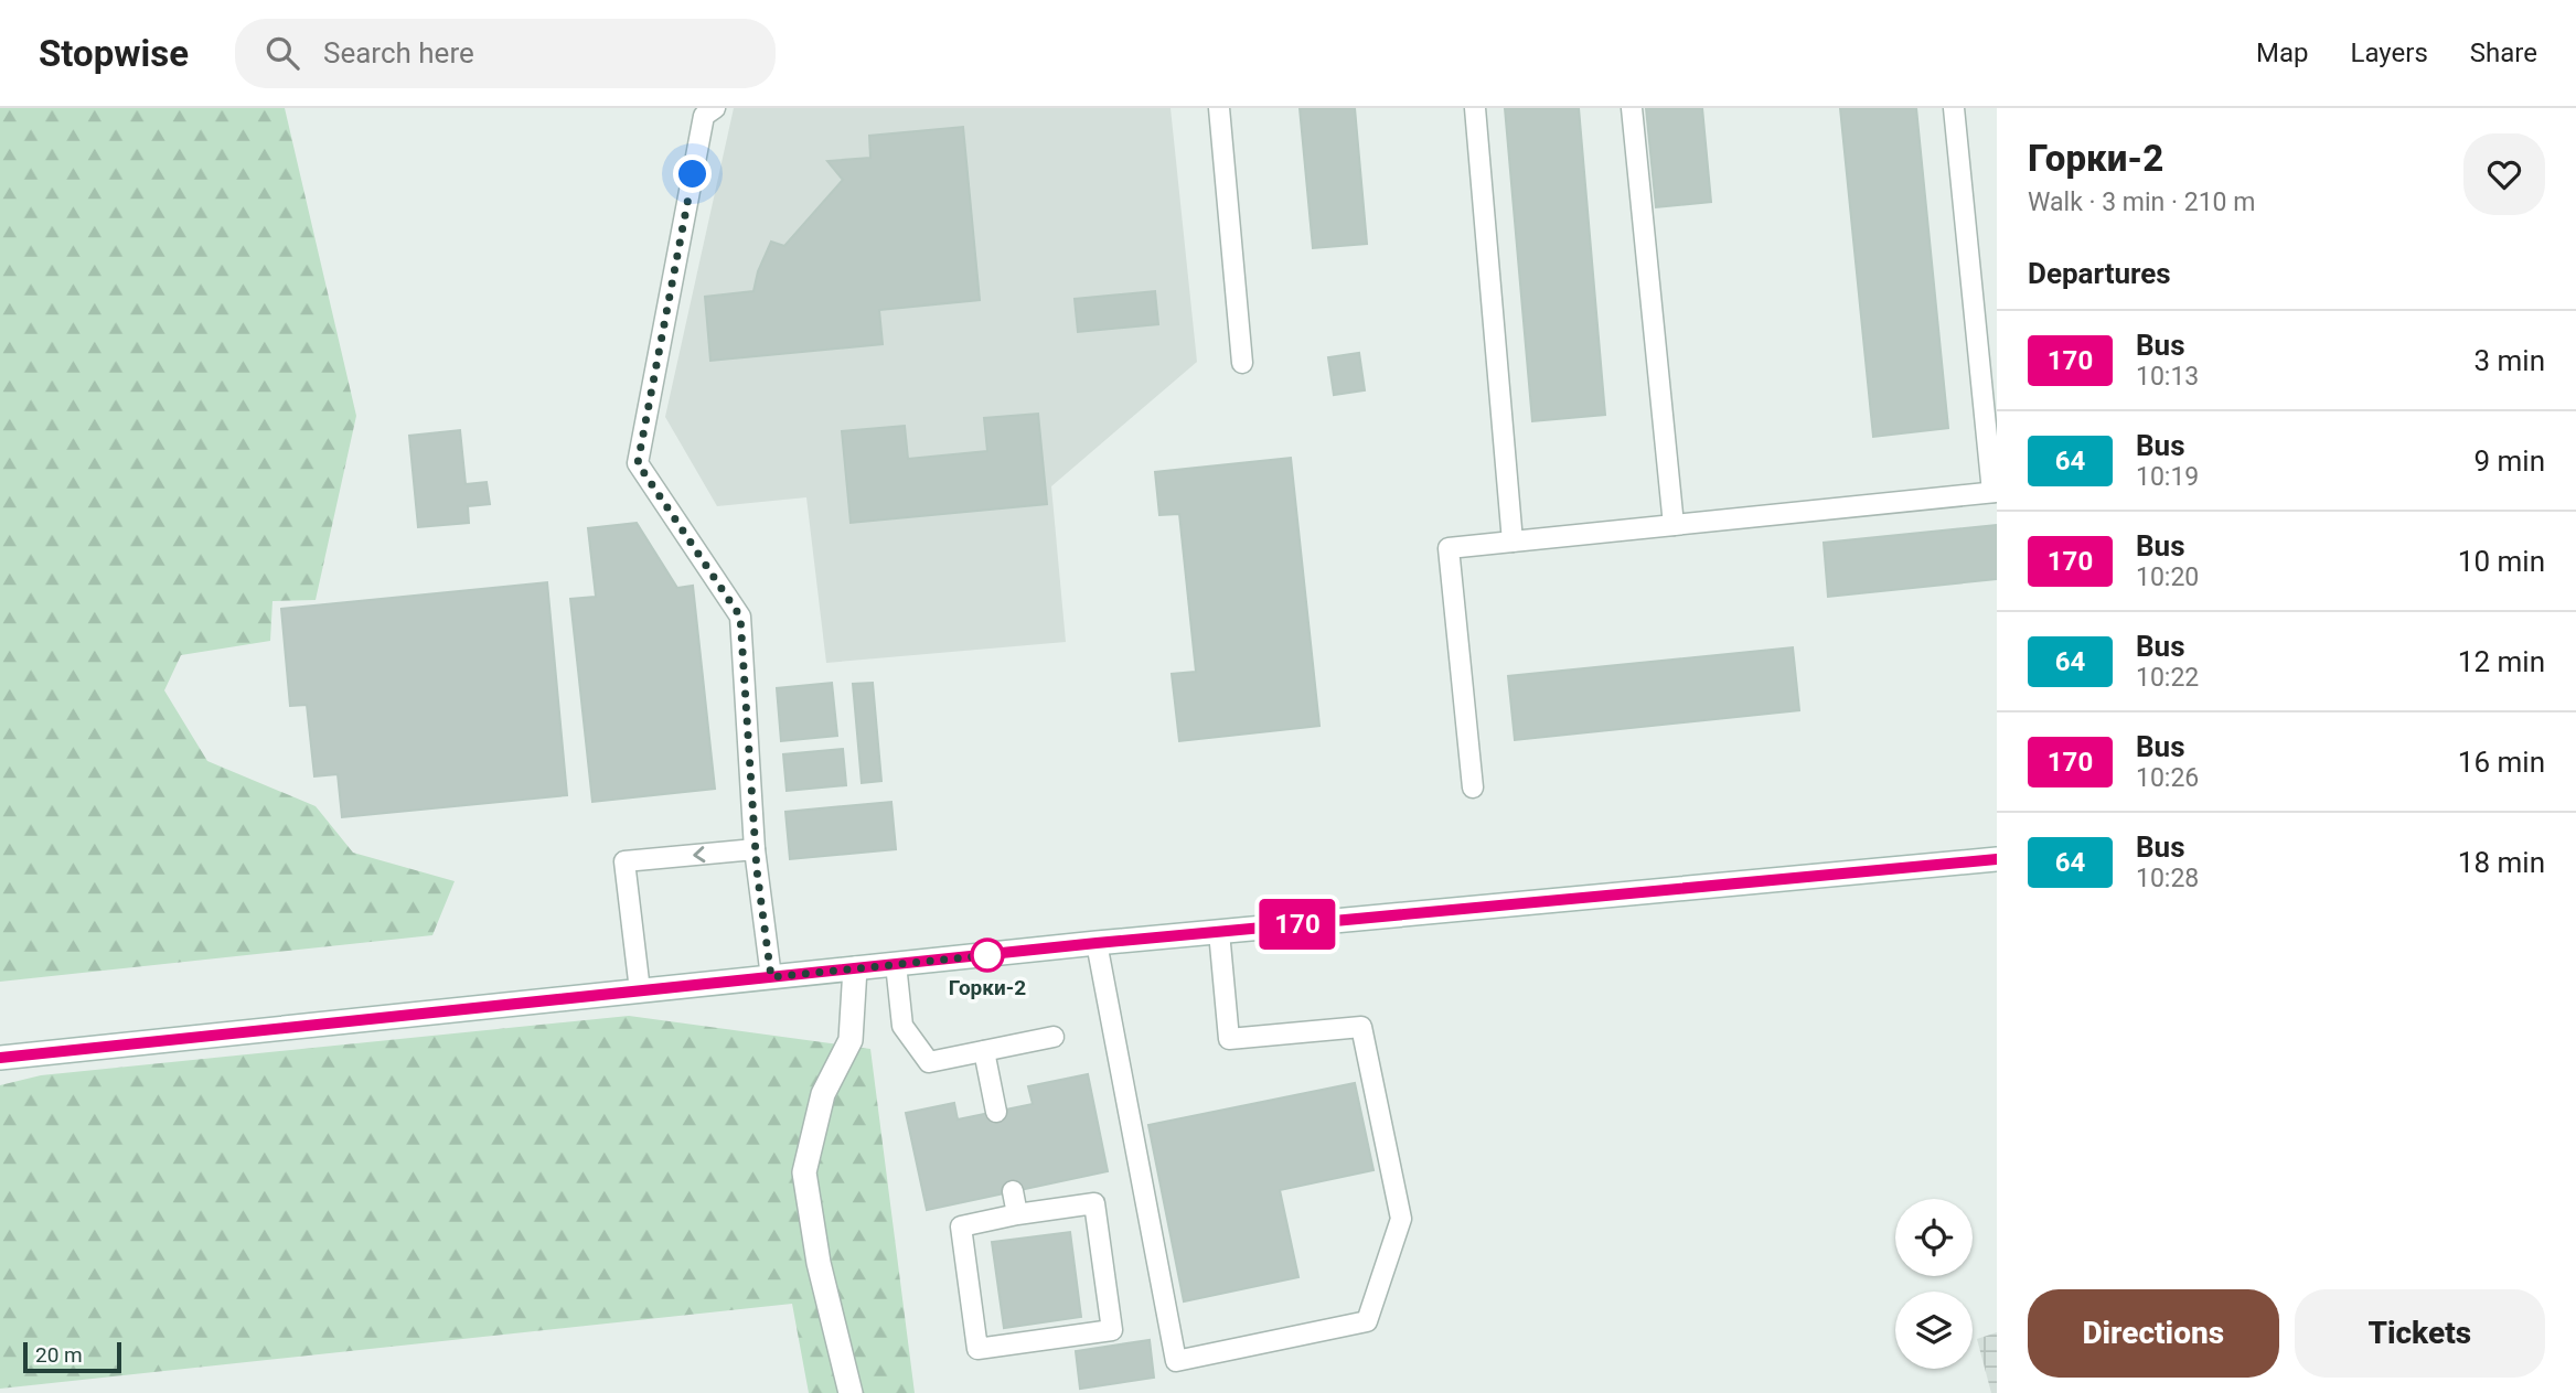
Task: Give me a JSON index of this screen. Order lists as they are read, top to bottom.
{
  "places": ["Горки-2"],
  "lines": ["bus line 170"],
  "scale_bar": "20 m",
  "page": {
    "header": "Stopwise",
    "search": "Search here",
    "nav": ["Map", "Layers", "Share"],
    "on_map": "170",
    "heading": [
      ["Горки-2", "Walk · 3 min · 210 m"],
      "Departures"
    ],
    "list": [
      {
        "mark": "170",
        "name": "Bus",
        "note": "10:13",
        "value": "3 min"
      },
      {
        "mark": "64",
        "name": "Bus",
        "note": "10:19",
        "value": "9 min"
      },
      {
        "mark": "170",
        "name": "Bus",
        "note": "10:20",
        "value": "10 min"
      },
      {
        "mark": "64",
        "name": "Bus",
        "note": "10:22",
        "value": "12 min"
      },
      {
        "mark": "170",
        "name": "Bus",
        "note": "10:26",
        "value": "16 min"
      },
      {
        "mark": "64",
        "name": "Bus",
        "note": "10:28",
        "value": "18 min"
      }
    ],
    "buttons": ["Directions", "Tickets"],
    "scale": "20 m"
  }
}
